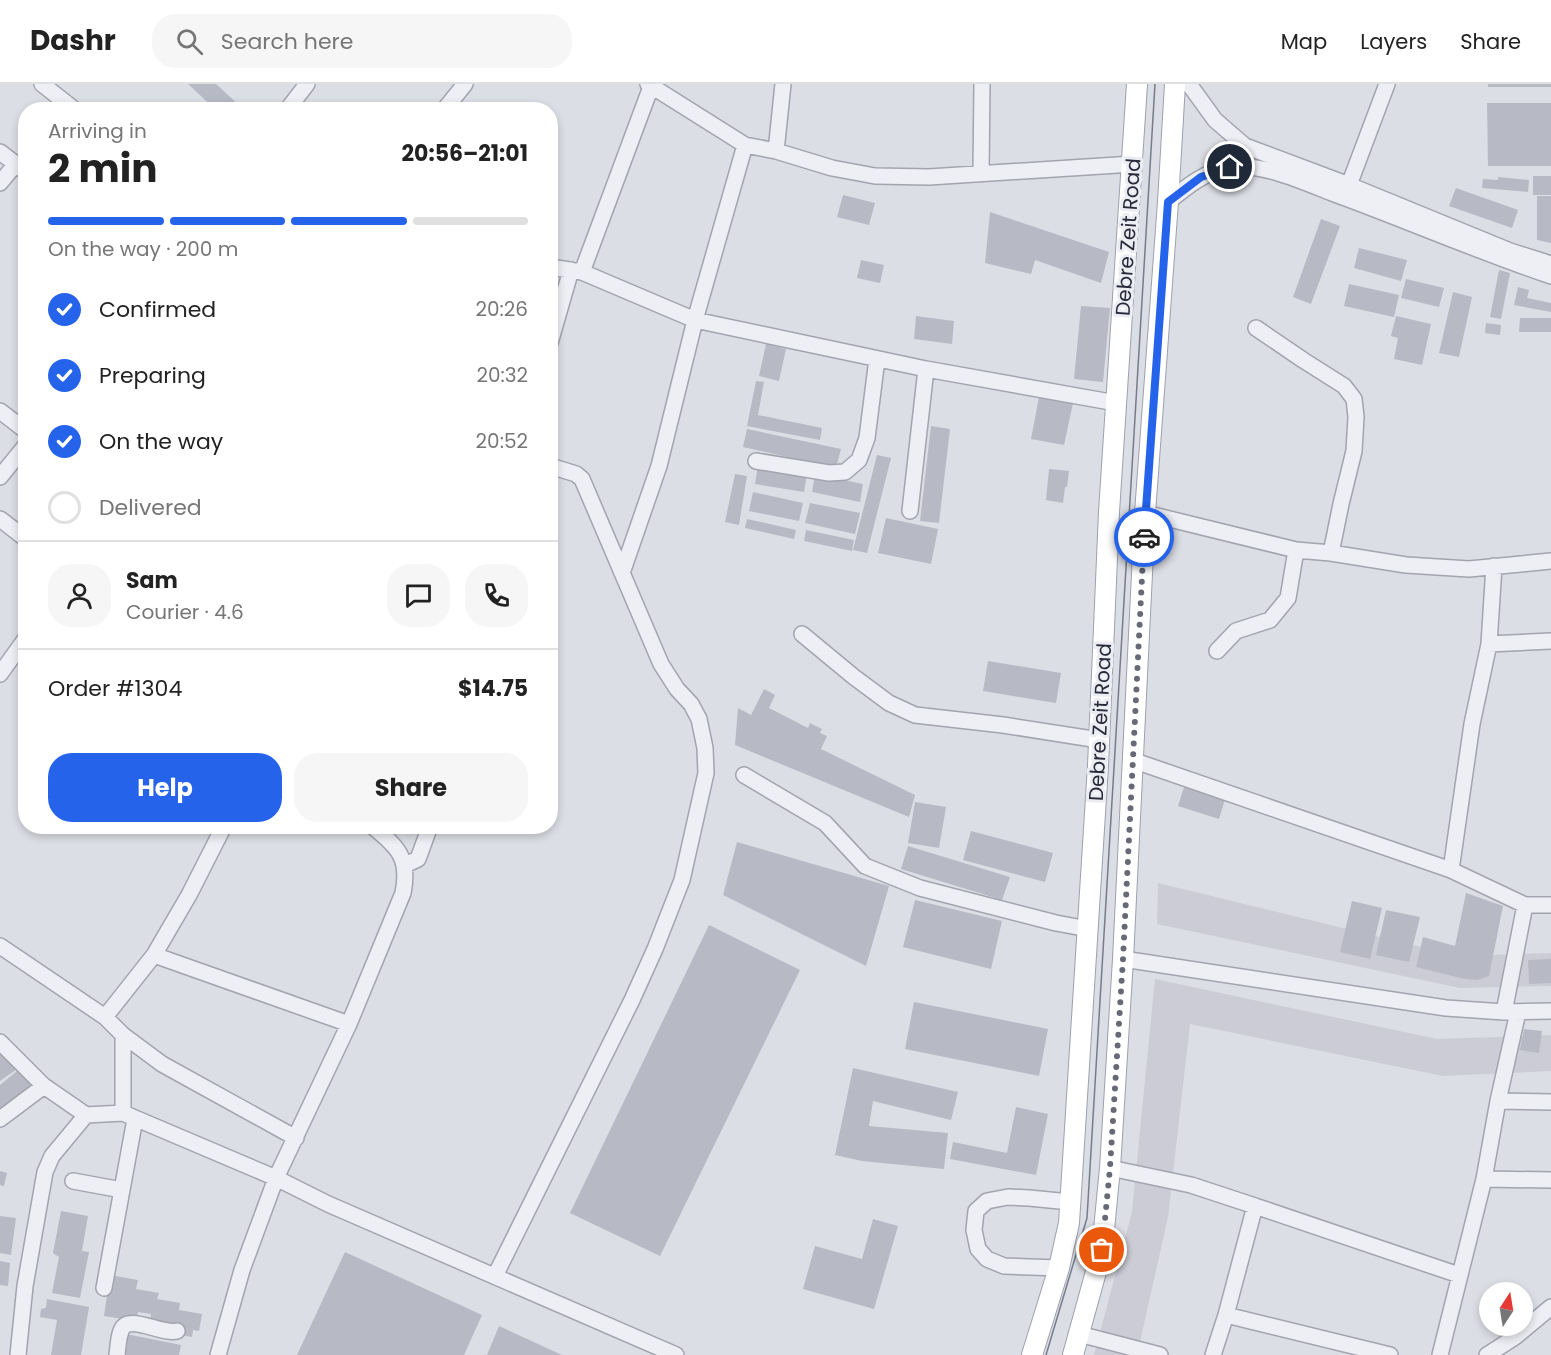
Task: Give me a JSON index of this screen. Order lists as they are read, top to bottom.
{
  "streets": {
    "main road": ["Debre Zeit Road"]
  },
  "north": "top",
  "page": {
    "header": "Dashr",
    "search": "Search here",
    "nav": ["Map", "Layers", "Share"],
    "heading": ["2 min", "Arriving in", "20:56–21:01"],
    "panel": [
      "Sam",
      "Courier · 4.6",
      "Order #1304",
      "$14.75"
    ],
    "bar": "On the way · 200 m",
    "list": [
      ["Confirmed", "20:26"],
      ["Preparing", "20:32"],
      ["On the way", "20:52"],
      "Delivered"
    ],
    "buttons": ["Help", "Share"]
  }
}
